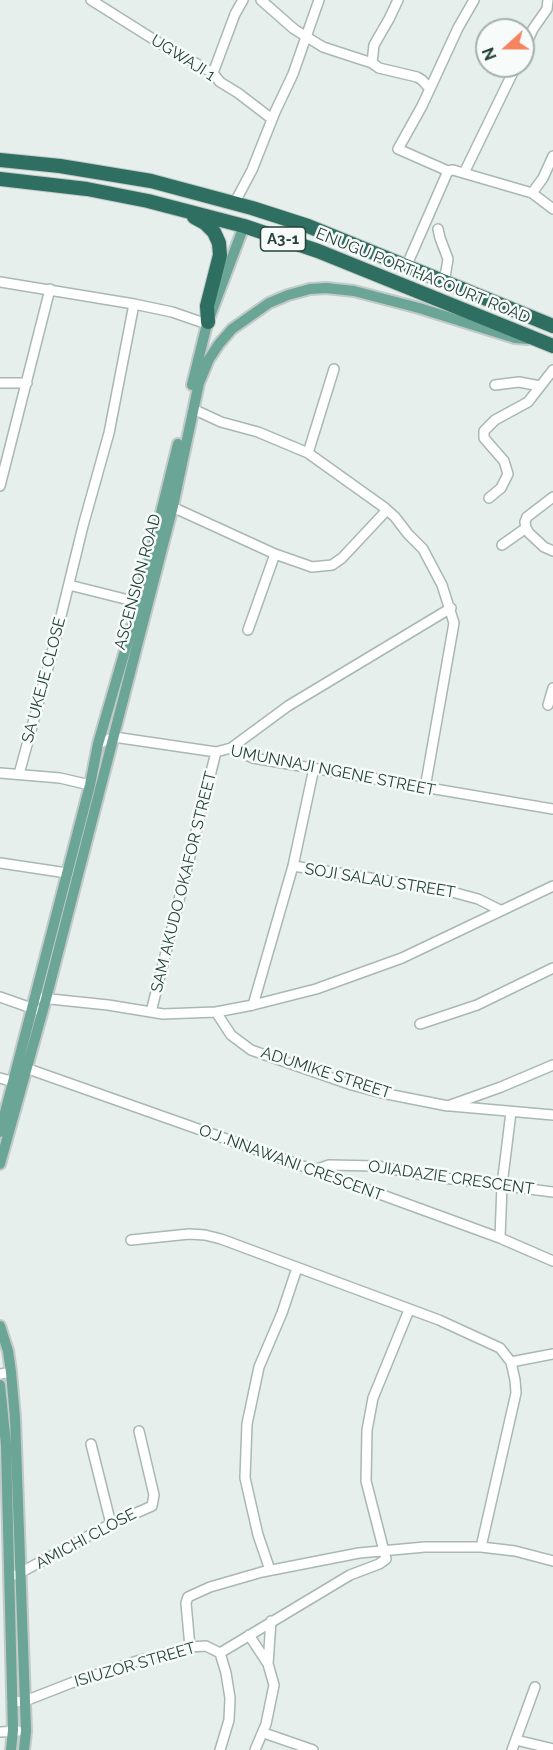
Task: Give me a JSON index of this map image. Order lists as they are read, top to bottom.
{
  "streets": {
    "highway": ["A3-1", "ENUGU PORTHACOURT ROAD"],
    "main road": ["ASCENSION ROAD"],
    "street": [
      "UGWAJI 1",
      "SA UKEJE CLOSE",
      "UMUNNAJI NGENE STREET",
      "SOJI SALAU STREET",
      "SAM AKUDO OKAFOR STREET",
      "ADUMIKE STREET",
      "O.J .NNAWANI CRESCENT",
      "OJIADAZIE CRESCENT",
      "AMICHI CLOSE",
      "ISIUZOR STREET"
    ]
  },
  "crossings": [
    ["ENUGU PORTHACOURT ROAD", "ASCENSION ROAD"],
    ["ASCENSION ROAD", "UMUNNAJI NGENE STREET"],
    ["ASCENSION ROAD", "O.J .NNAWANI CRESCENT"],
    ["UMUNNAJI NGENE STREET", "SAM AKUDO OKAFOR STREET"],
    ["O.J .NNAWANI CRESCENT", "OJIADAZIE CRESCENT"]
  ],
  "north": "left"
}
